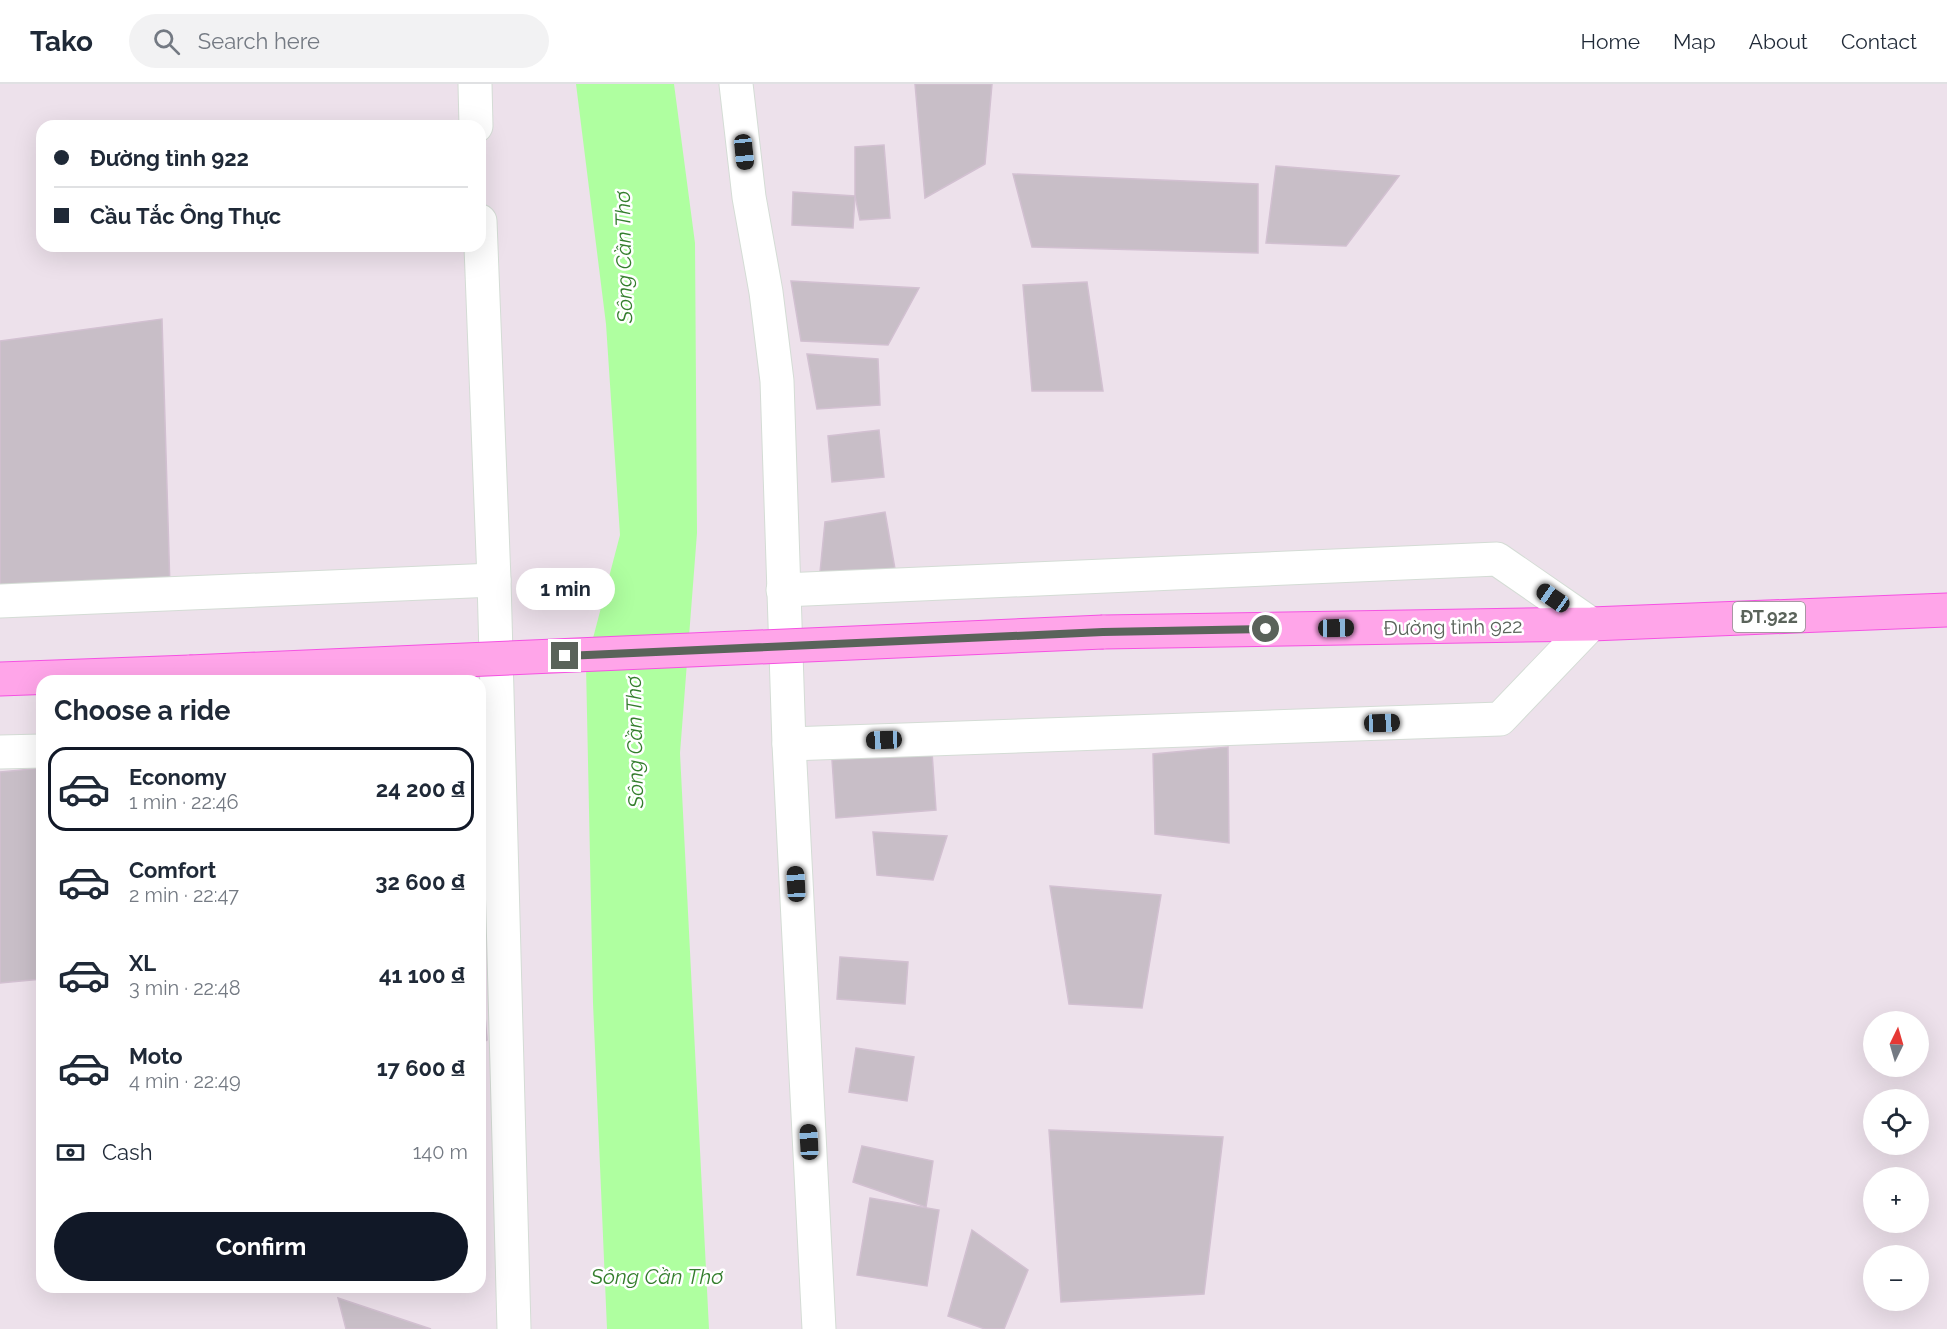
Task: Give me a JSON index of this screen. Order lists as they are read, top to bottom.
{
  "streets": {
    "main road": ["ĐT.922", "Đường tỉnh 922"]
  },
  "water": ["Sông Cần Thơ"],
  "north": "top",
  "page": {
    "header": "Tako",
    "search": "Search here",
    "nav": [
      "Home",
      "Map",
      "About",
      "Contact"
    ],
    "banner": ["Đường tỉnh 922", "Cầu Tắc Ông Thực"],
    "bubble": "1 min",
    "heading": "Choose a ride",
    "list": [
      {
        "name": "Economy",
        "note": "1 min · 22:46",
        "value": "24 200 ₫"
      },
      {
        "name": "Comfort",
        "note": "2 min · 22:47",
        "value": "32 600 ₫"
      },
      {
        "name": "XL",
        "note": "3 min · 22:48",
        "value": "41 100 ₫"
      },
      {
        "name": "Moto",
        "note": "4 min · 22:49",
        "value": "17 600 ₫"
      }
    ],
    "map_buttons": ["+", "−"],
    "pay": ["Cash", "140 m"],
    "buttons": "Confirm"
  }
}
